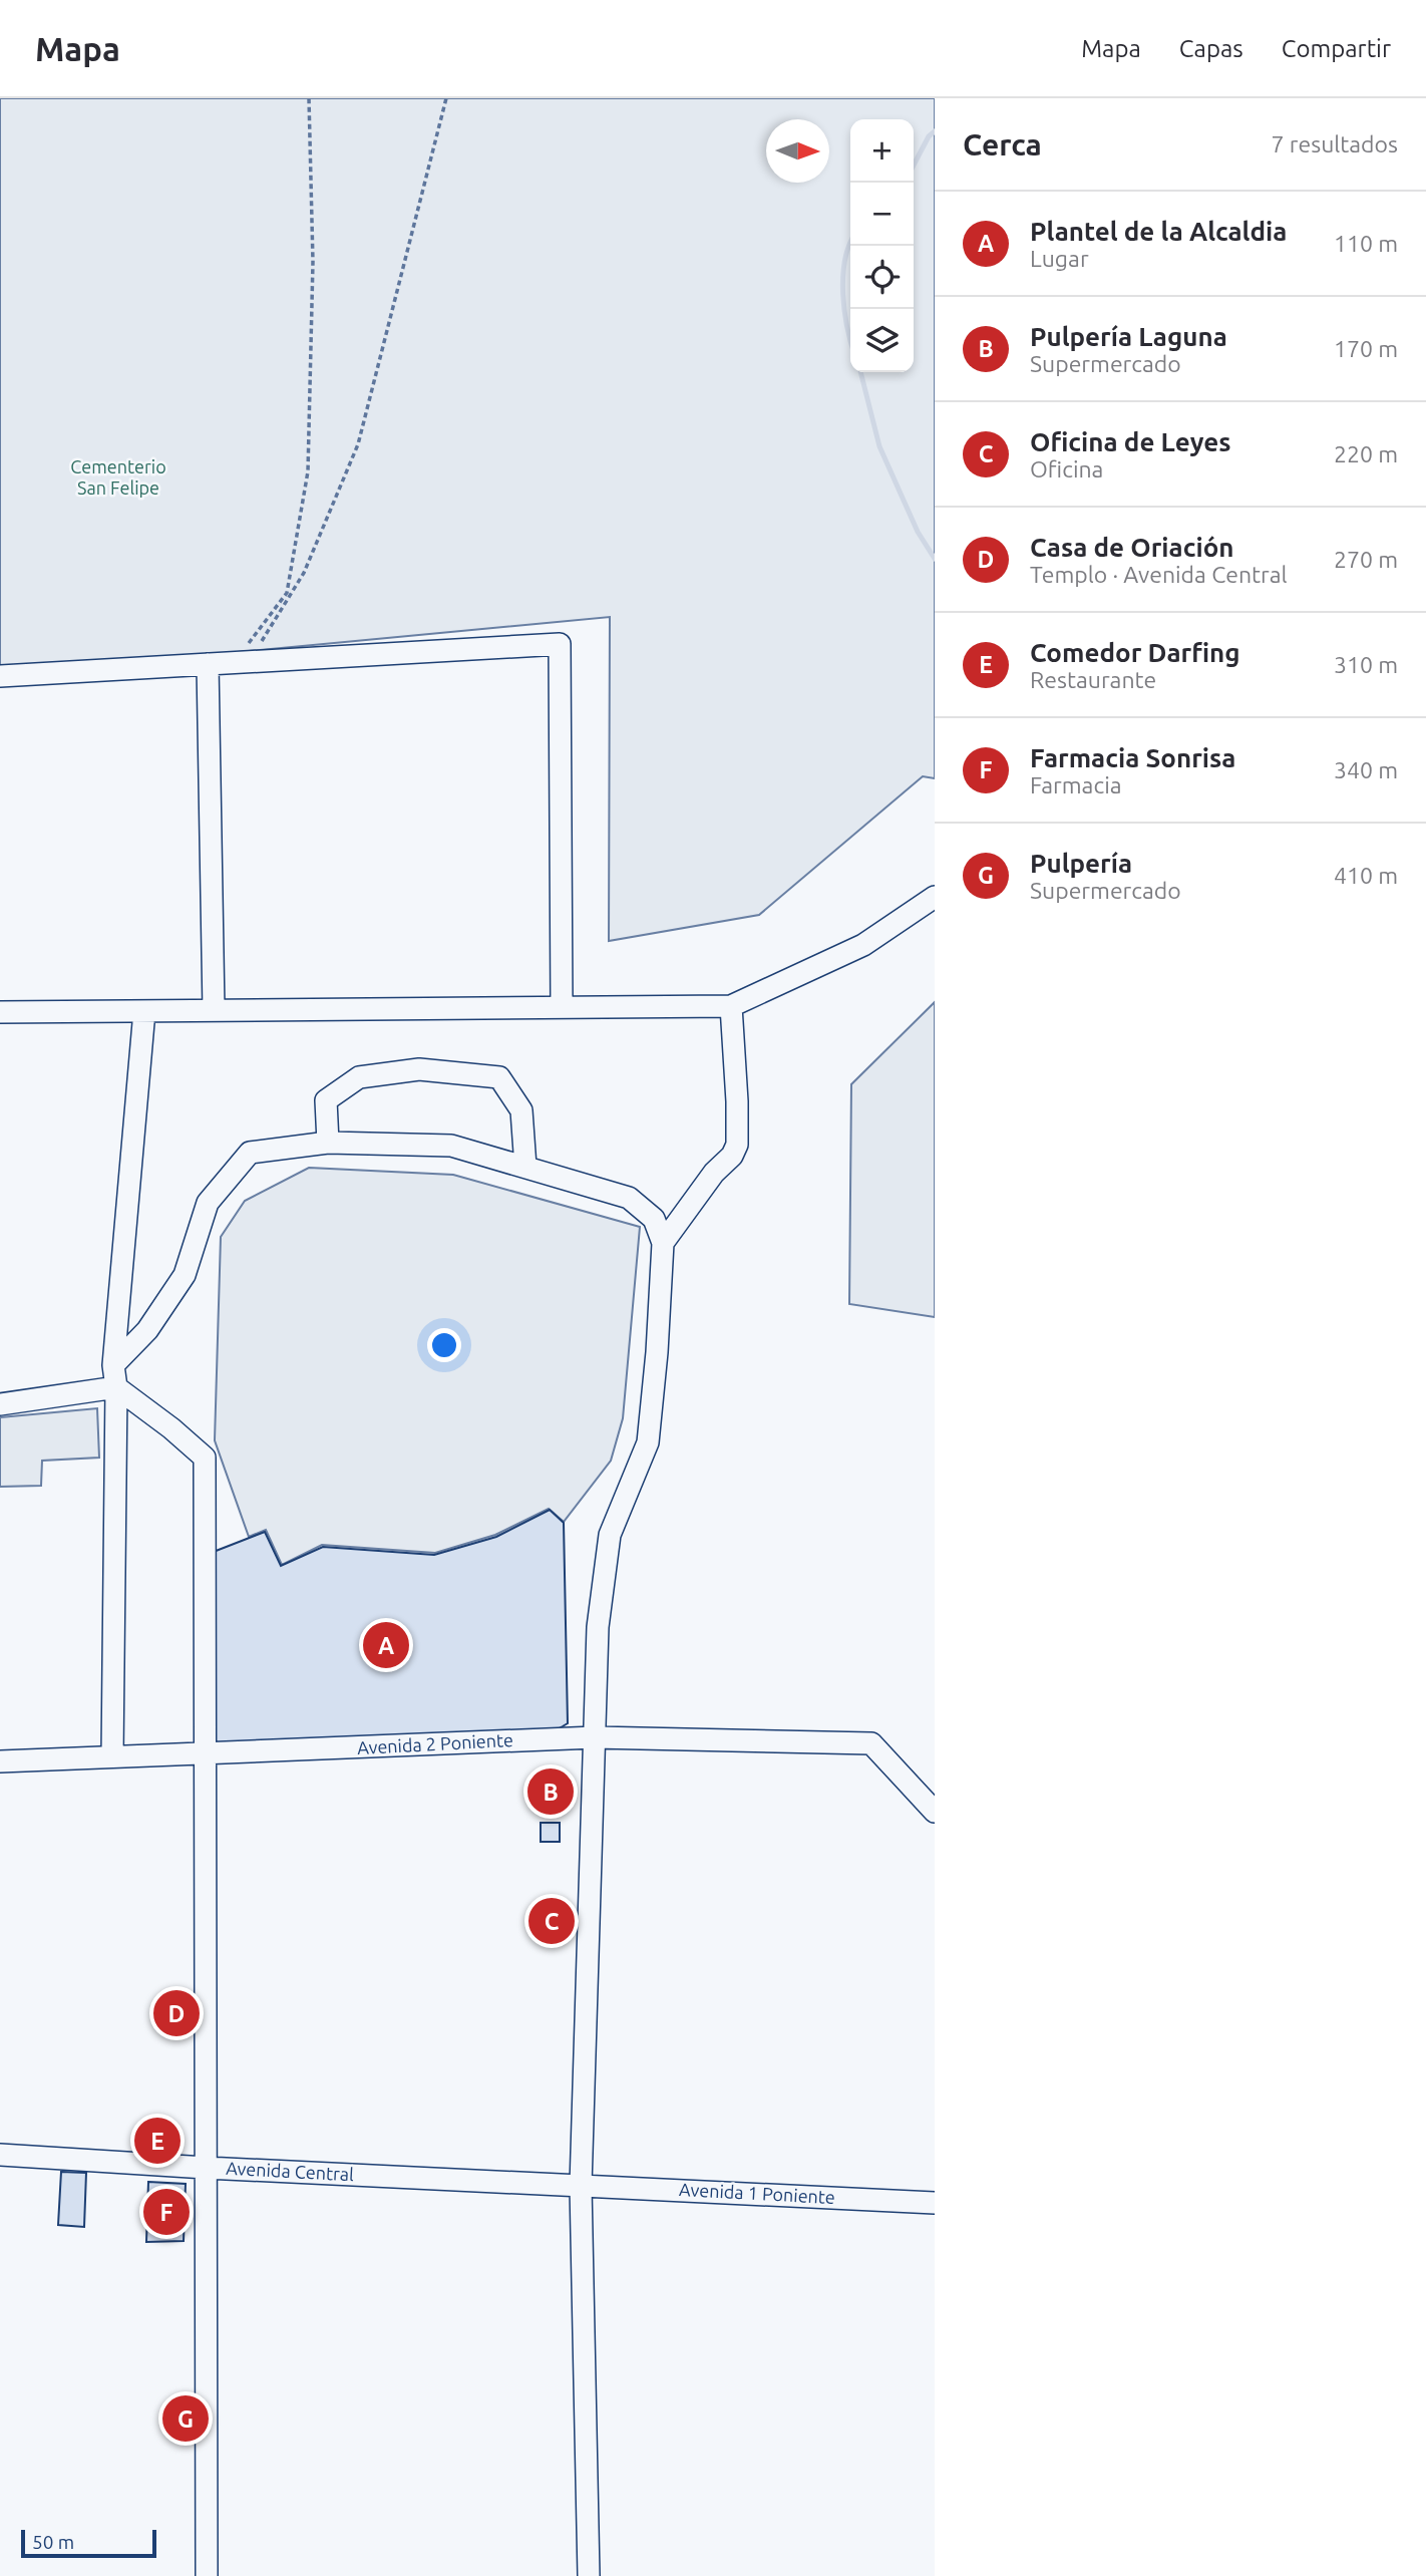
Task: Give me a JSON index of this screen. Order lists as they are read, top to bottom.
{
  "streets": {
    "street": ["Avenida 2 Poniente", "Avenida Central", "Avenida 1 Poniente"]
  },
  "crossings": [
    ["Avenida Central", "Avenida 1 Poniente"]
  ],
  "parks": ["Cementerio San Felipe"],
  "scale_bar": "50 m",
  "north": "right",
  "page": {
    "header": "Mapa",
    "nav": ["Mapa", "Capas", "Compartir"],
    "heading": ["Cerca", "7 resultados"],
    "map_buttons": ["+", "−"],
    "list": [
      {
        "mark": "A",
        "name": "Plantel de la Alcaldia",
        "note": "Lugar",
        "value": "110 m"
      },
      {
        "mark": "B",
        "name": "Pulpería Laguna",
        "note": "Supermercado",
        "value": "170 m"
      },
      {
        "mark": "C",
        "name": "Oficina de Leyes",
        "note": "Oficina",
        "value": "220 m"
      },
      {
        "mark": "D",
        "name": "Casa de Oriación",
        "note": "Templo · Avenida Central",
        "value": "270 m"
      },
      {
        "mark": "E",
        "name": "Comedor Darfing",
        "note": "Restaurante",
        "value": "310 m"
      },
      {
        "mark": "F",
        "name": "Farmacia Sonrisa",
        "note": "Farmacia",
        "value": "340 m"
      },
      {
        "mark": "G",
        "name": "Pulpería",
        "note": "Supermercado",
        "value": "410 m"
      }
    ],
    "pins": [
      "A",
      "B",
      "C",
      "D",
      "E",
      "F",
      "G"
    ],
    "scale": "50 m"
  }
}
